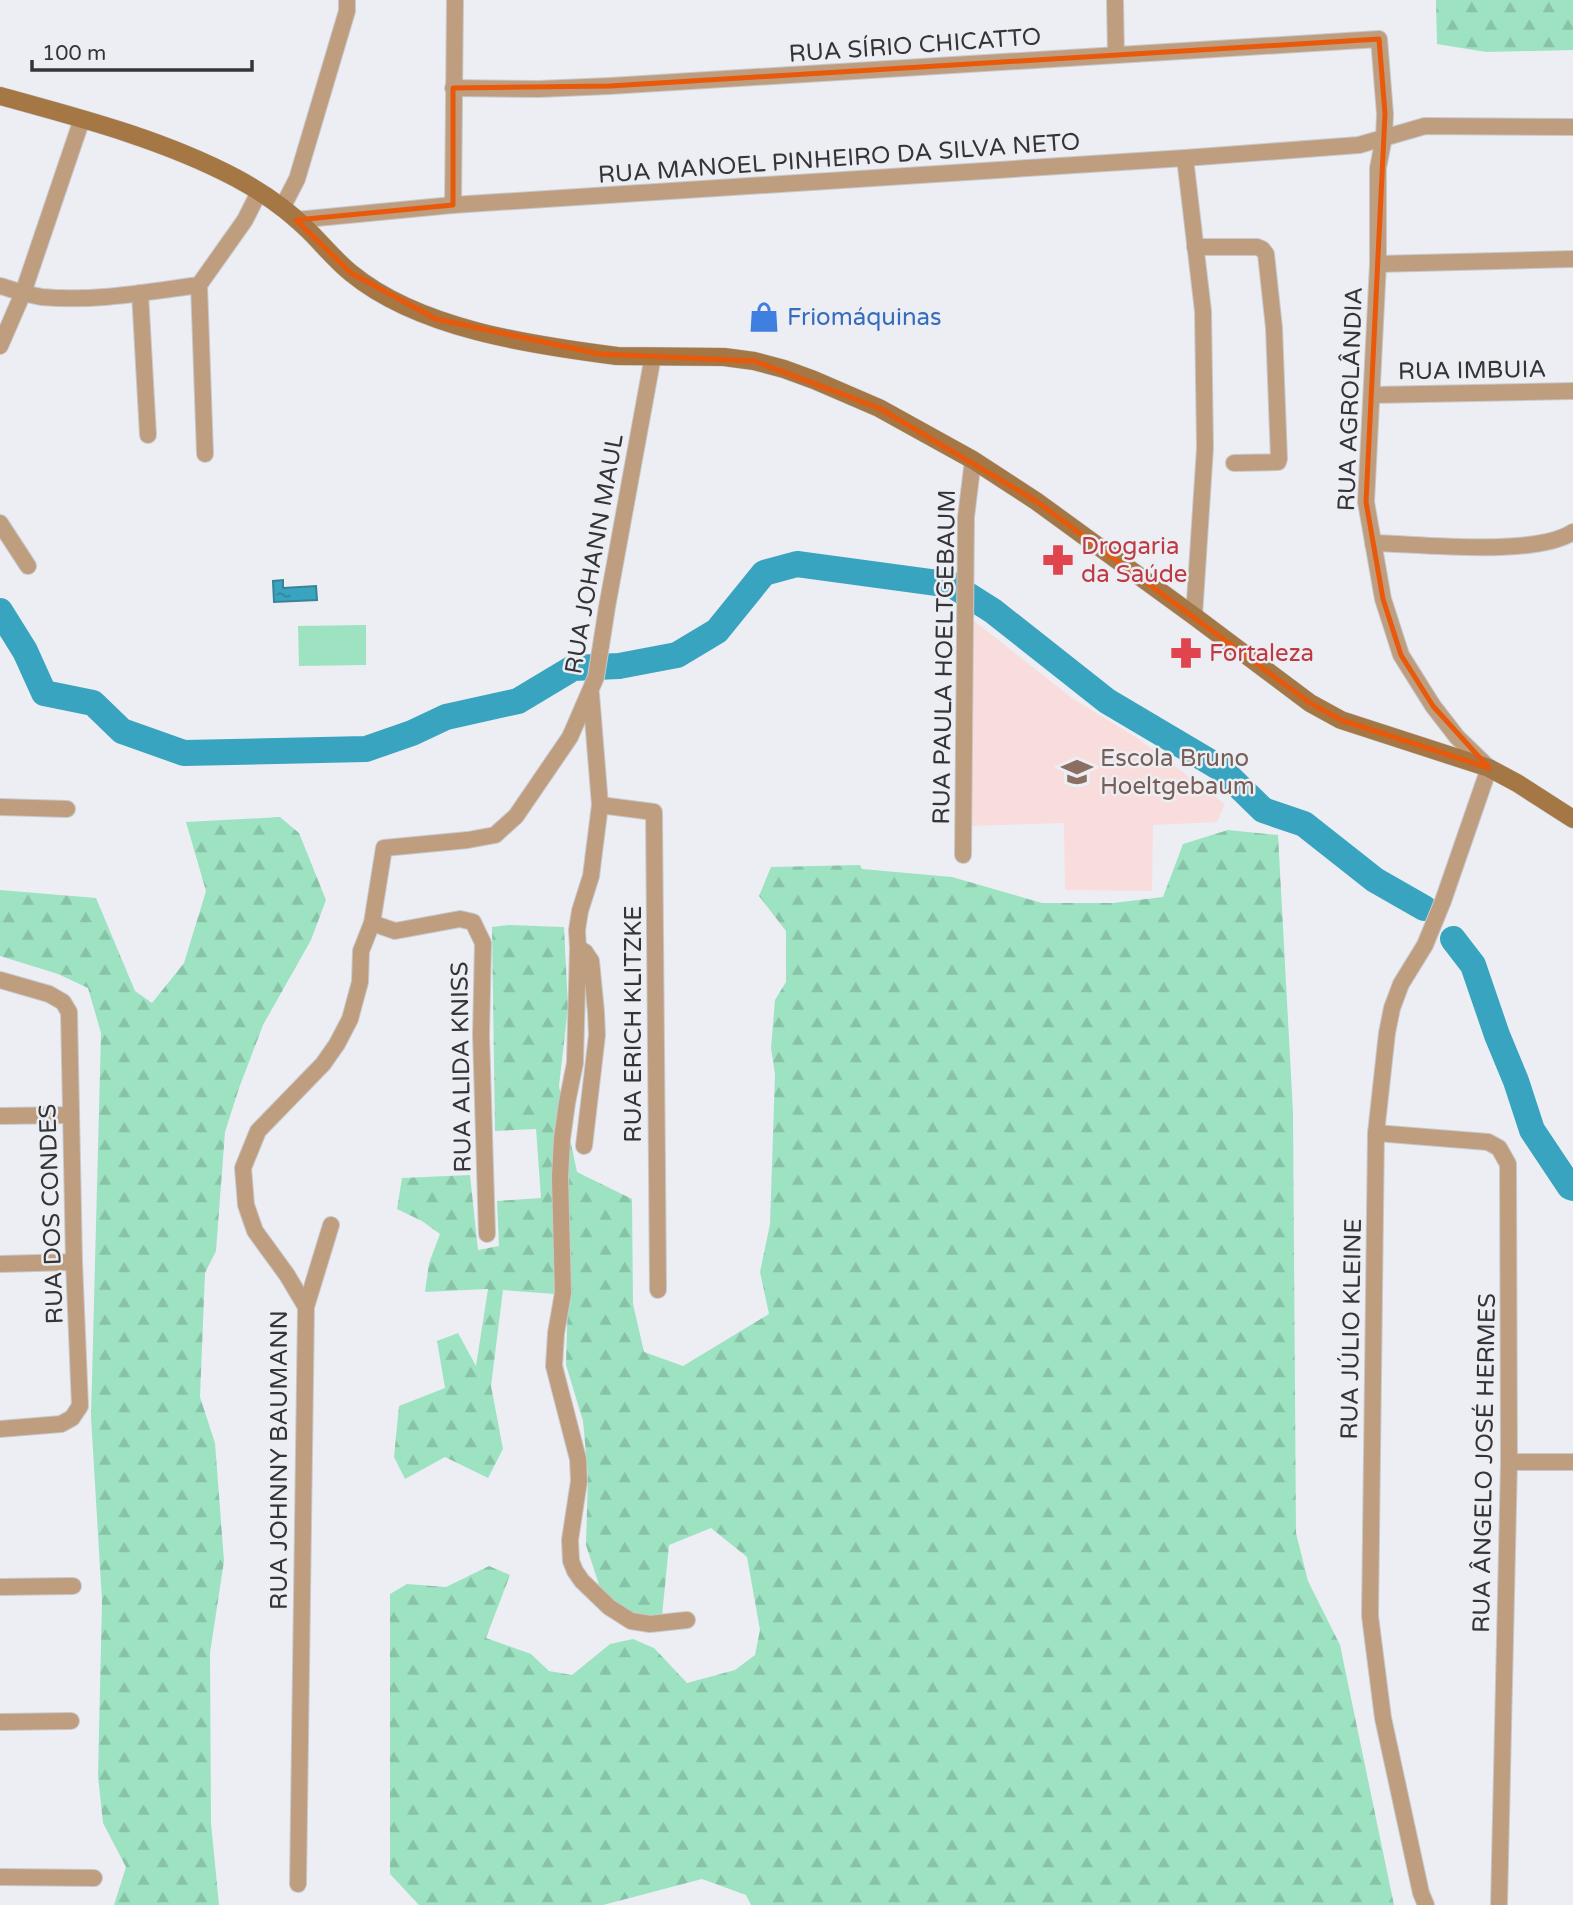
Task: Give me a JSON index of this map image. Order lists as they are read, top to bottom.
{
  "streets": {
    "street": [
      "RUA SÍRIO CHICATTO",
      "RUA MANOEL PINHEIRO DA SILVA NETO",
      "RUA IMBUIA",
      "RUA AGROLÂNDIA",
      "RUA JOHANN MAUL",
      "RUA PAULA HOELTGEBAUM",
      "RUA ERICH KLITZKE",
      "RUA ALIDA KNISS",
      "RUA DOS CONDES",
      "RUA JÚLIO KLEINE",
      "RUA JOHNNY BAUMANN",
      "RUA ÂNGELO JOSÉ HERMES"
    ]
  },
  "crossings": [
    ["RUA SÍRIO CHICATTO", "RUA AGROLÂNDIA"],
    ["RUA MANOEL PINHEIRO DA SILVA NETO", "RUA AGROLÂNDIA"],
    ["RUA IMBUIA", "RUA AGROLÂNDIA"],
    ["RUA AGROLÂNDIA", "RUA JÚLIO KLEINE"],
    ["RUA JOHANN MAUL", "RUA ALIDA KNISS"],
    ["RUA JOHANN MAUL", "RUA JOHNNY BAUMANN"],
    ["RUA ALIDA KNISS", "RUA JOHNNY BAUMANN"],
    ["RUA JÚLIO KLEINE", "RUA ÂNGELO JOSÉ HERMES"]
  ],
  "places": {
    "shop": ["Friomáquinas"],
    "pharmacy": ["Drogaria da Saúde", "Fortaleza"],
    "school or university": ["Escola Bruno Hoeltgebaum"]
  },
  "scale_bar": "100 m"
}
